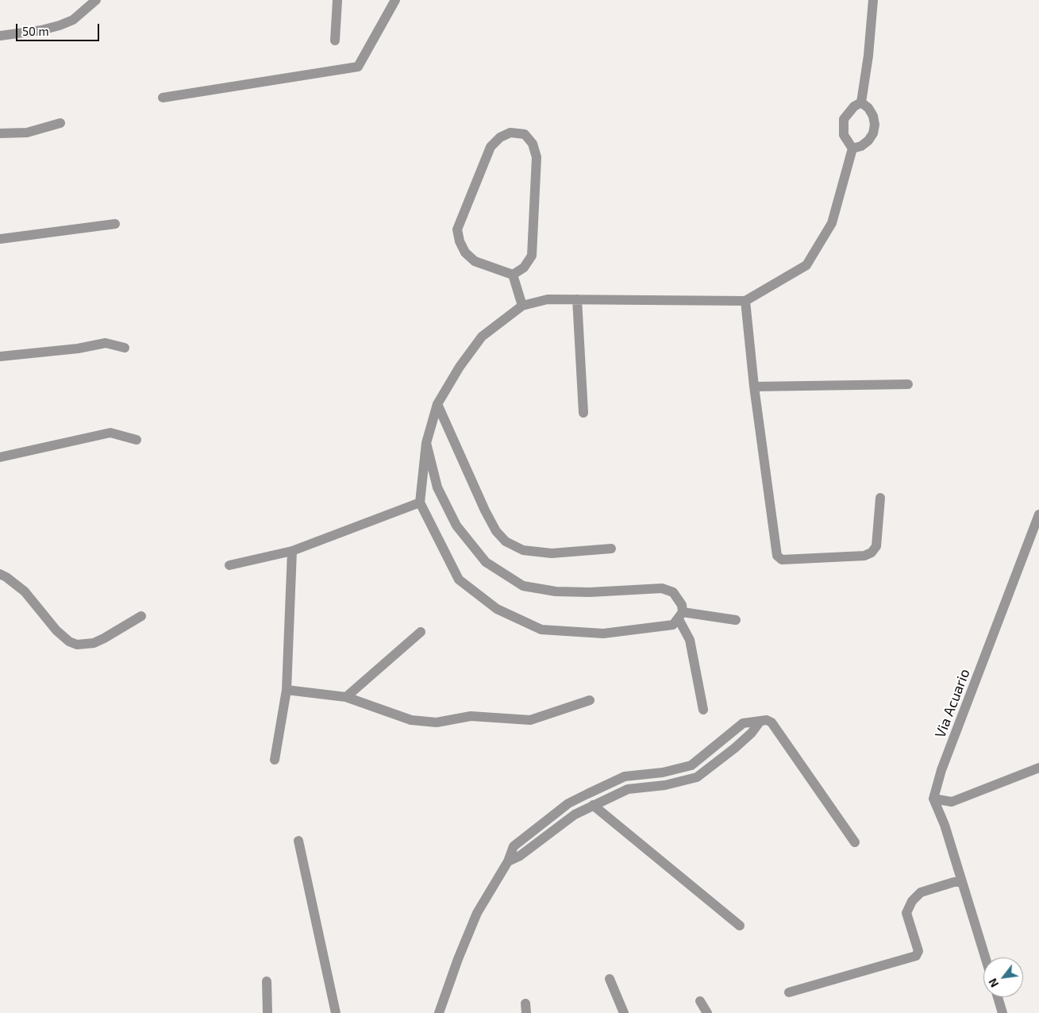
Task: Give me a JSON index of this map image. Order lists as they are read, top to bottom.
{
  "streets": {
    "street": ["Via Acuario"]
  },
  "scale_bar": "50 m",
  "north": "bottom left"
}
